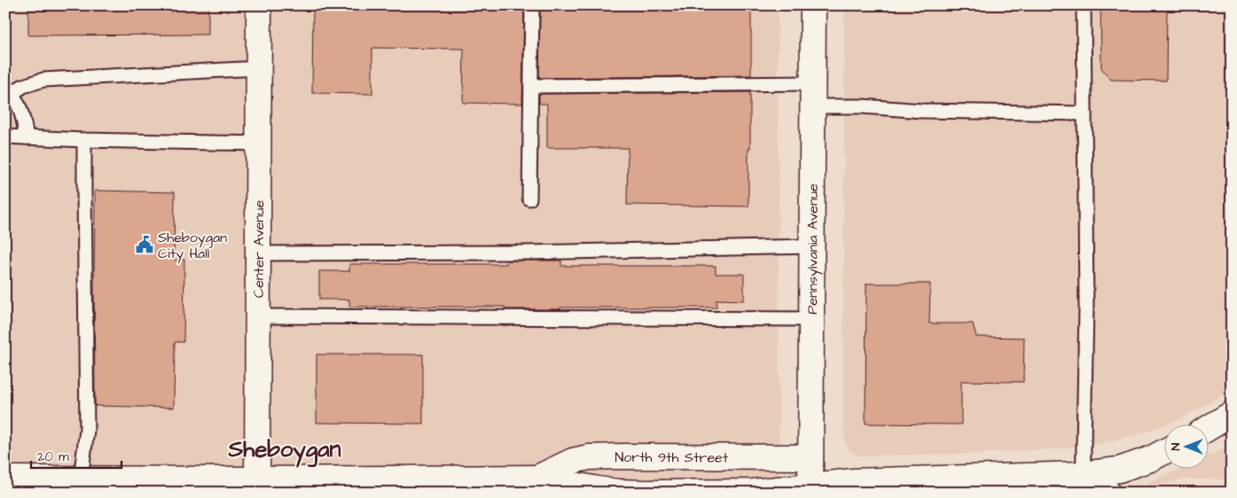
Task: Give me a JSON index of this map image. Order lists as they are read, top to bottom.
{
  "streets": {
    "street": ["Center Avenue", "Pennsylvania Avenue", "North 9th Street"]
  },
  "crossings": [
    ["Center Avenue", "North 9th Street"],
    ["Pennsylvania Avenue", "North 9th Street"]
  ],
  "districts": ["Sheboygan"],
  "places": {
    "public building": ["Sheboygan City Hall"]
  },
  "scale_bar": "20 m",
  "north": "left"
}
